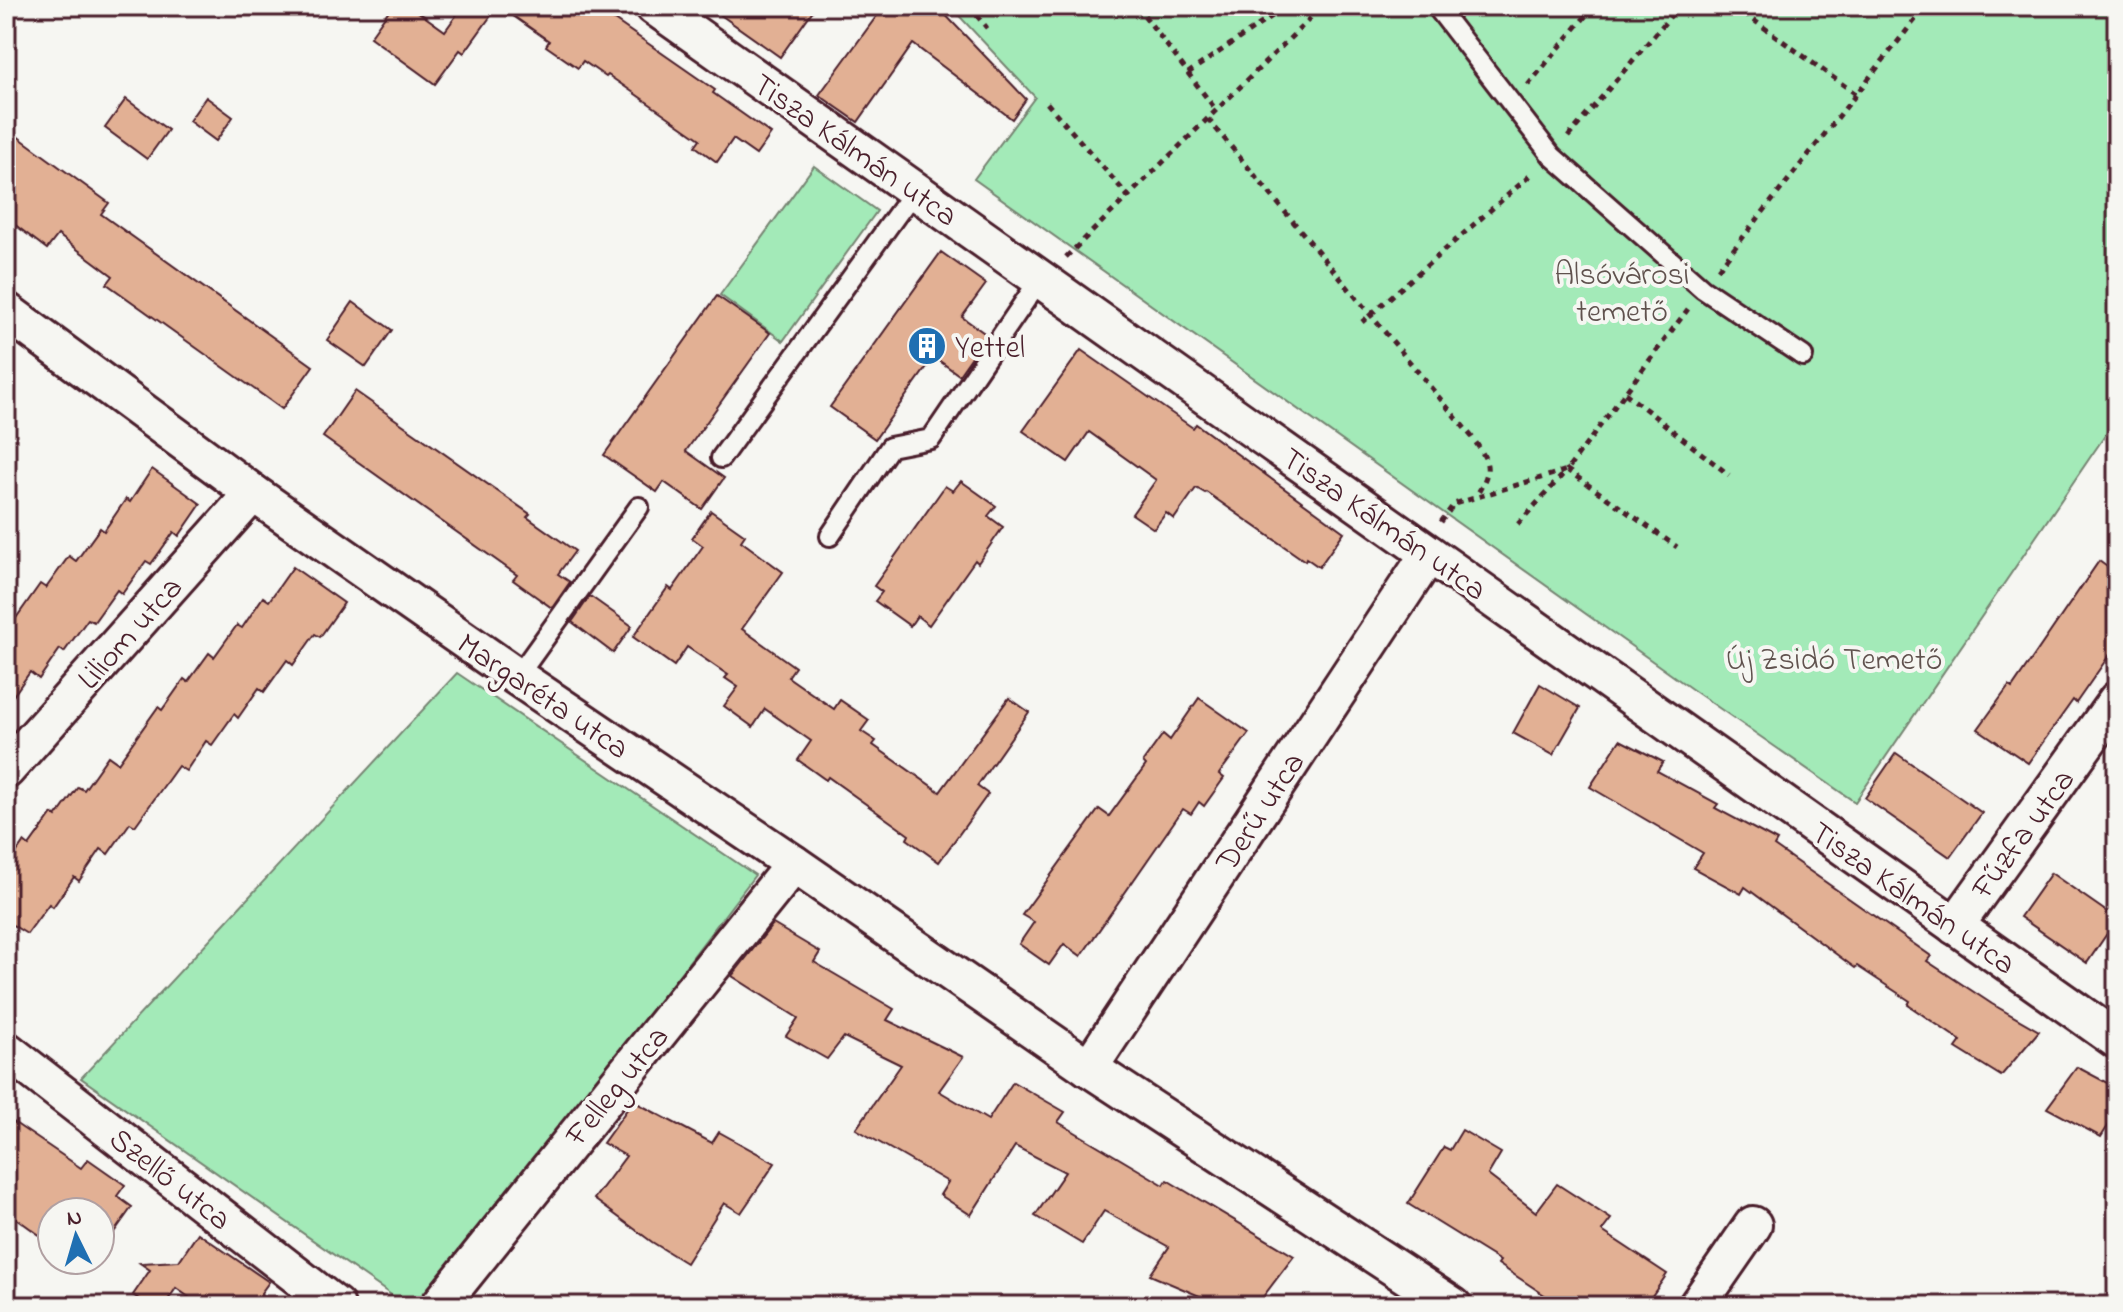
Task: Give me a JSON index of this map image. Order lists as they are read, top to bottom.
{
  "streets": {
    "street": [
      "Tisza Kálmán utca",
      "Liliom utca",
      "Margaréta utca",
      "Derű utca",
      "Fűzfa utca",
      "Felleg utca",
      "Szellő utca"
    ]
  },
  "crossings": [
    ["Tisza Kálmán utca", "Derű utca"],
    ["Tisza Kálmán utca", "Fűzfa utca"],
    ["Liliom utca", "Margaréta utca"],
    ["Margaréta utca", "Derű utca"],
    ["Margaréta utca", "Felleg utca"]
  ],
  "parks": ["Alsóvárosi temető", "Új Zsidó Temető"],
  "places": {
    "building": ["Yettel"]
  },
  "north": "top"
}
